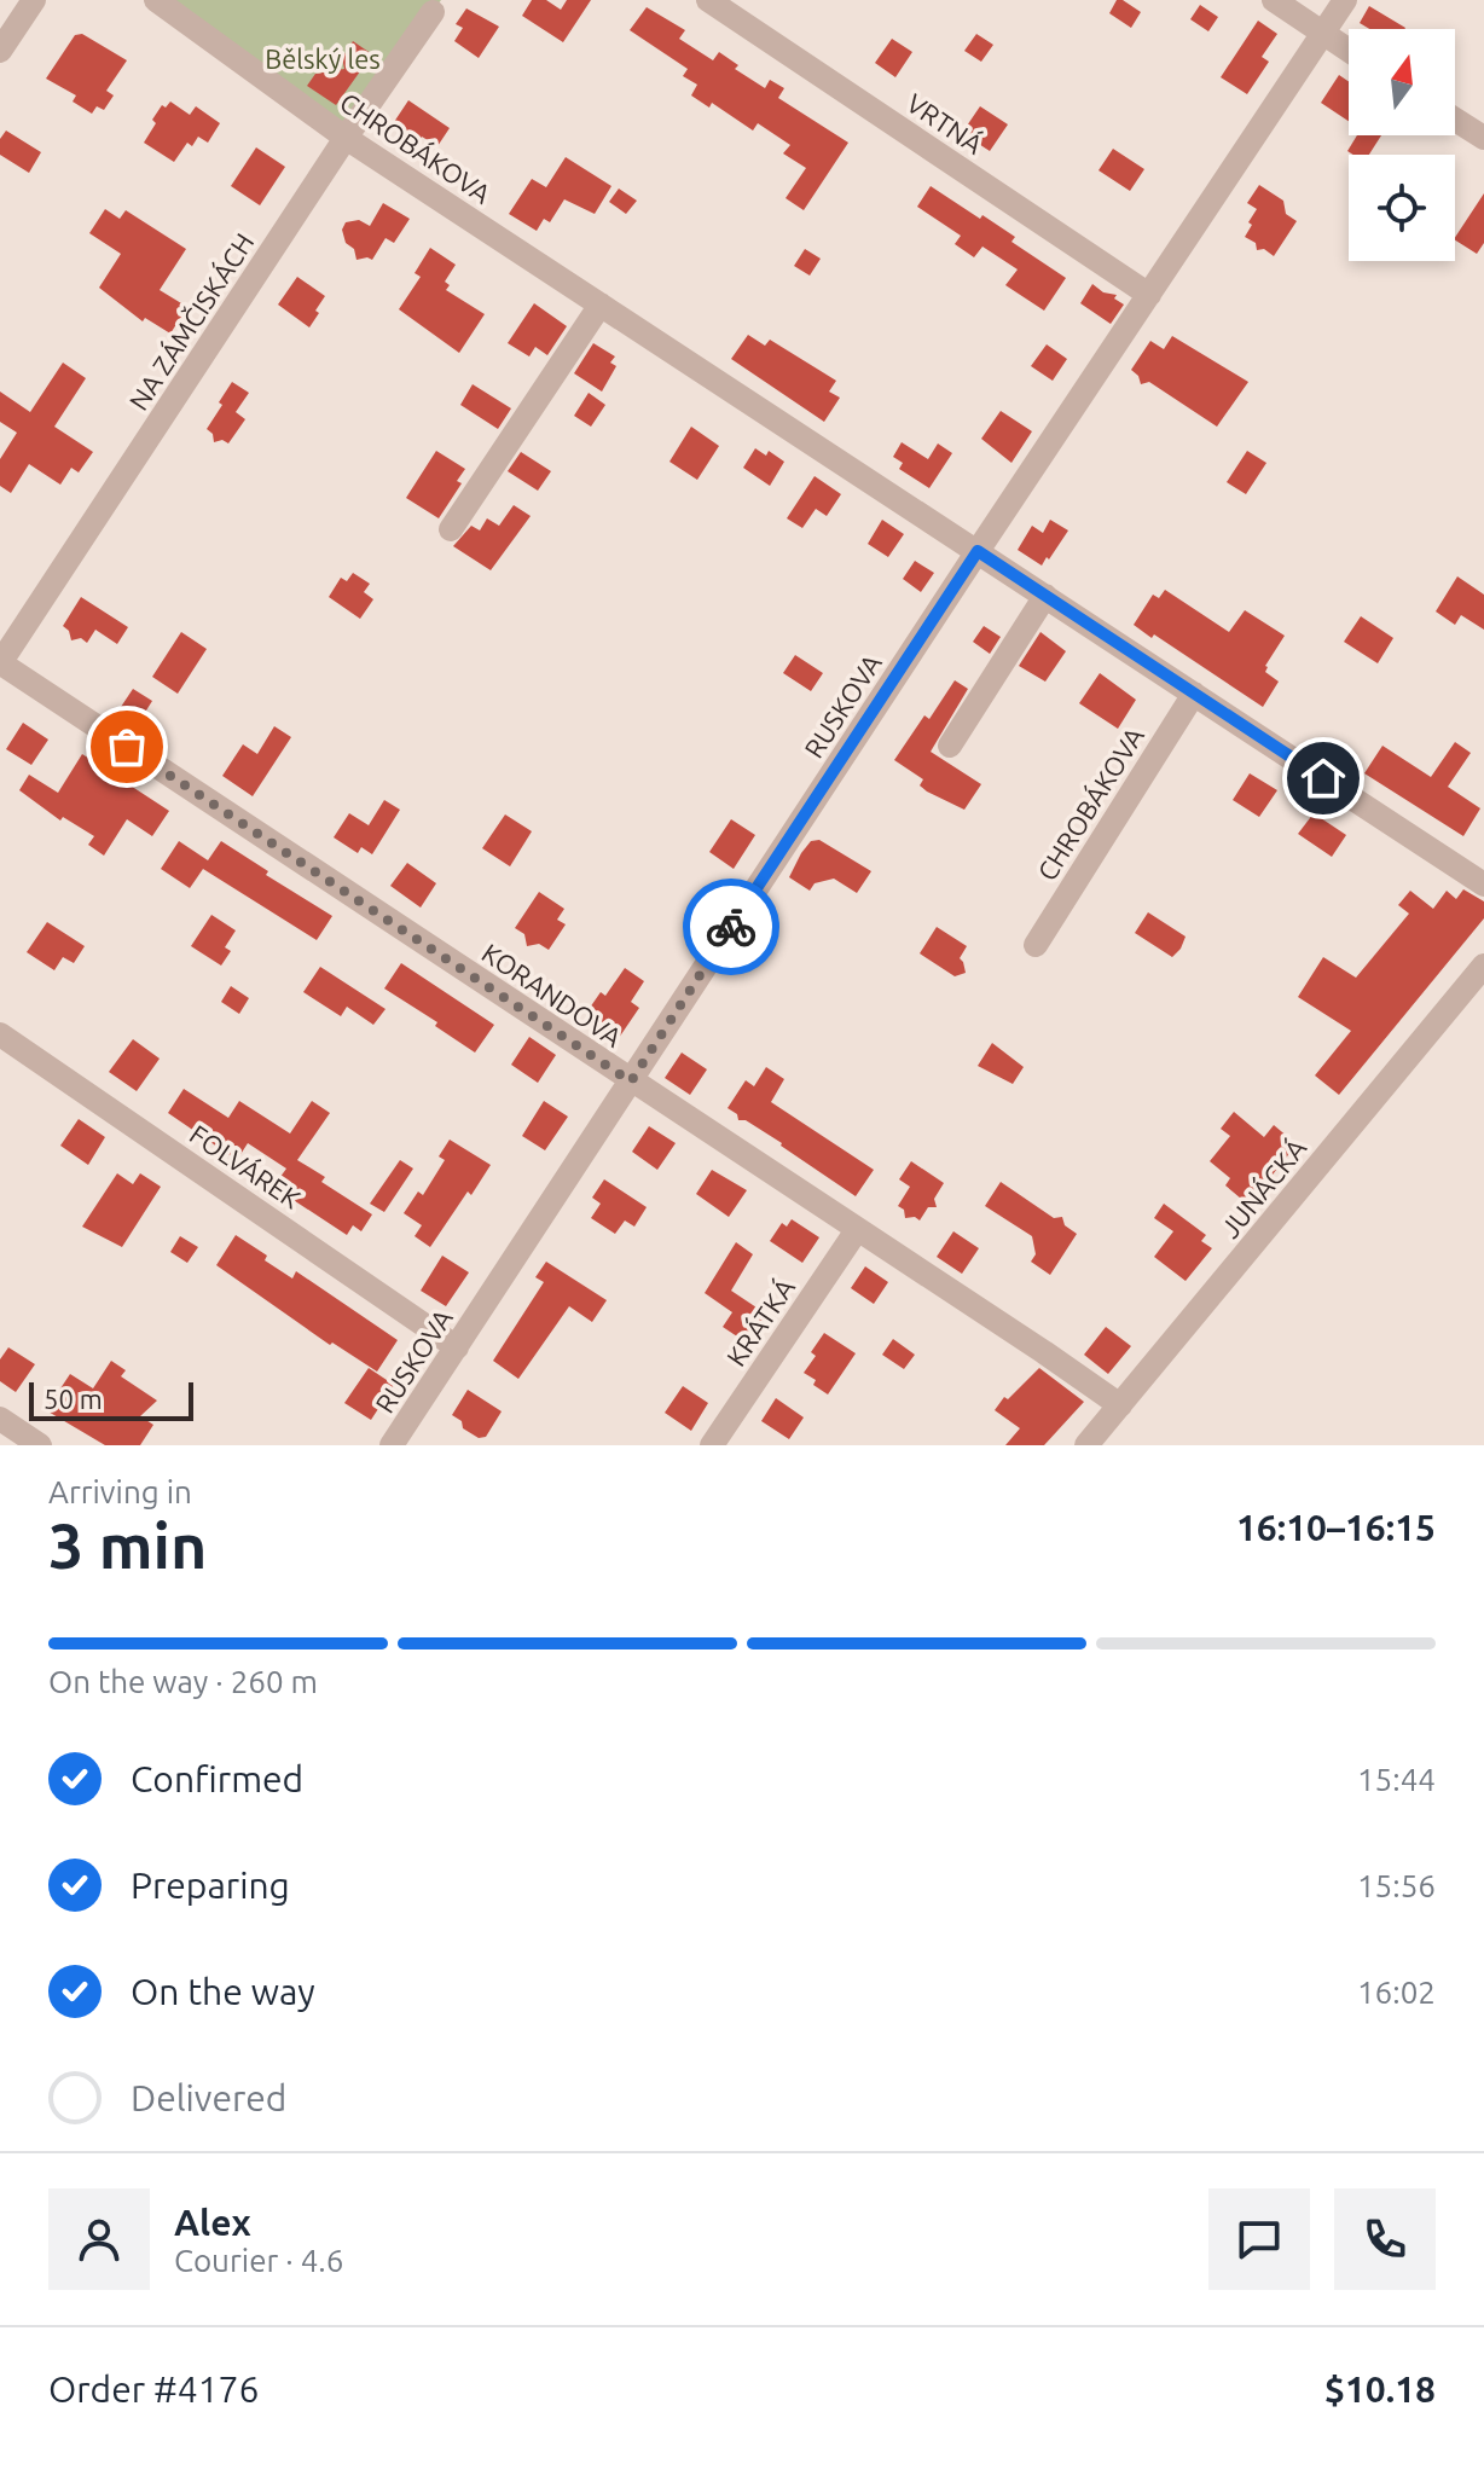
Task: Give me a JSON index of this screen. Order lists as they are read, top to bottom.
{
  "streets": {
    "street": [
      "VRTNÁ",
      "CHROBÁKOVA",
      "NA ZÁMČISKÁCH",
      "RUSKOVA",
      "KORANDOVA",
      "FOLVÁREK",
      "JUNÁCKÁ",
      "KRÁTKÁ"
    ]
  },
  "crossings": [
    ["VRTNÁ", "RUSKOVA"],
    ["CHROBÁKOVA", "NA ZÁMČISKÁCH"],
    ["CHROBÁKOVA", "RUSKOVA"],
    ["NA ZÁMČISKÁCH", "KORANDOVA"],
    ["RUSKOVA", "KORANDOVA"],
    ["RUSKOVA", "FOLVÁREK"],
    ["KORANDOVA", "JUNÁCKÁ"],
    ["KORANDOVA", "KRÁTKÁ"]
  ],
  "parks": ["Bělský les"],
  "scale_bar": "50 m",
  "north": "top",
  "page": {
    "scale": "50 m",
    "heading": ["3 min", "Arriving in", "16:10–16:15"],
    "panel": [
      "Alex",
      "Courier · 4.6",
      "Order #4176",
      "$10.18"
    ],
    "bar": "On the way · 260 m",
    "list": [
      ["Confirmed", "15:44"],
      ["Preparing", "15:56"],
      ["On the way", "16:02"],
      "Delivered"
    ]
  }
}
